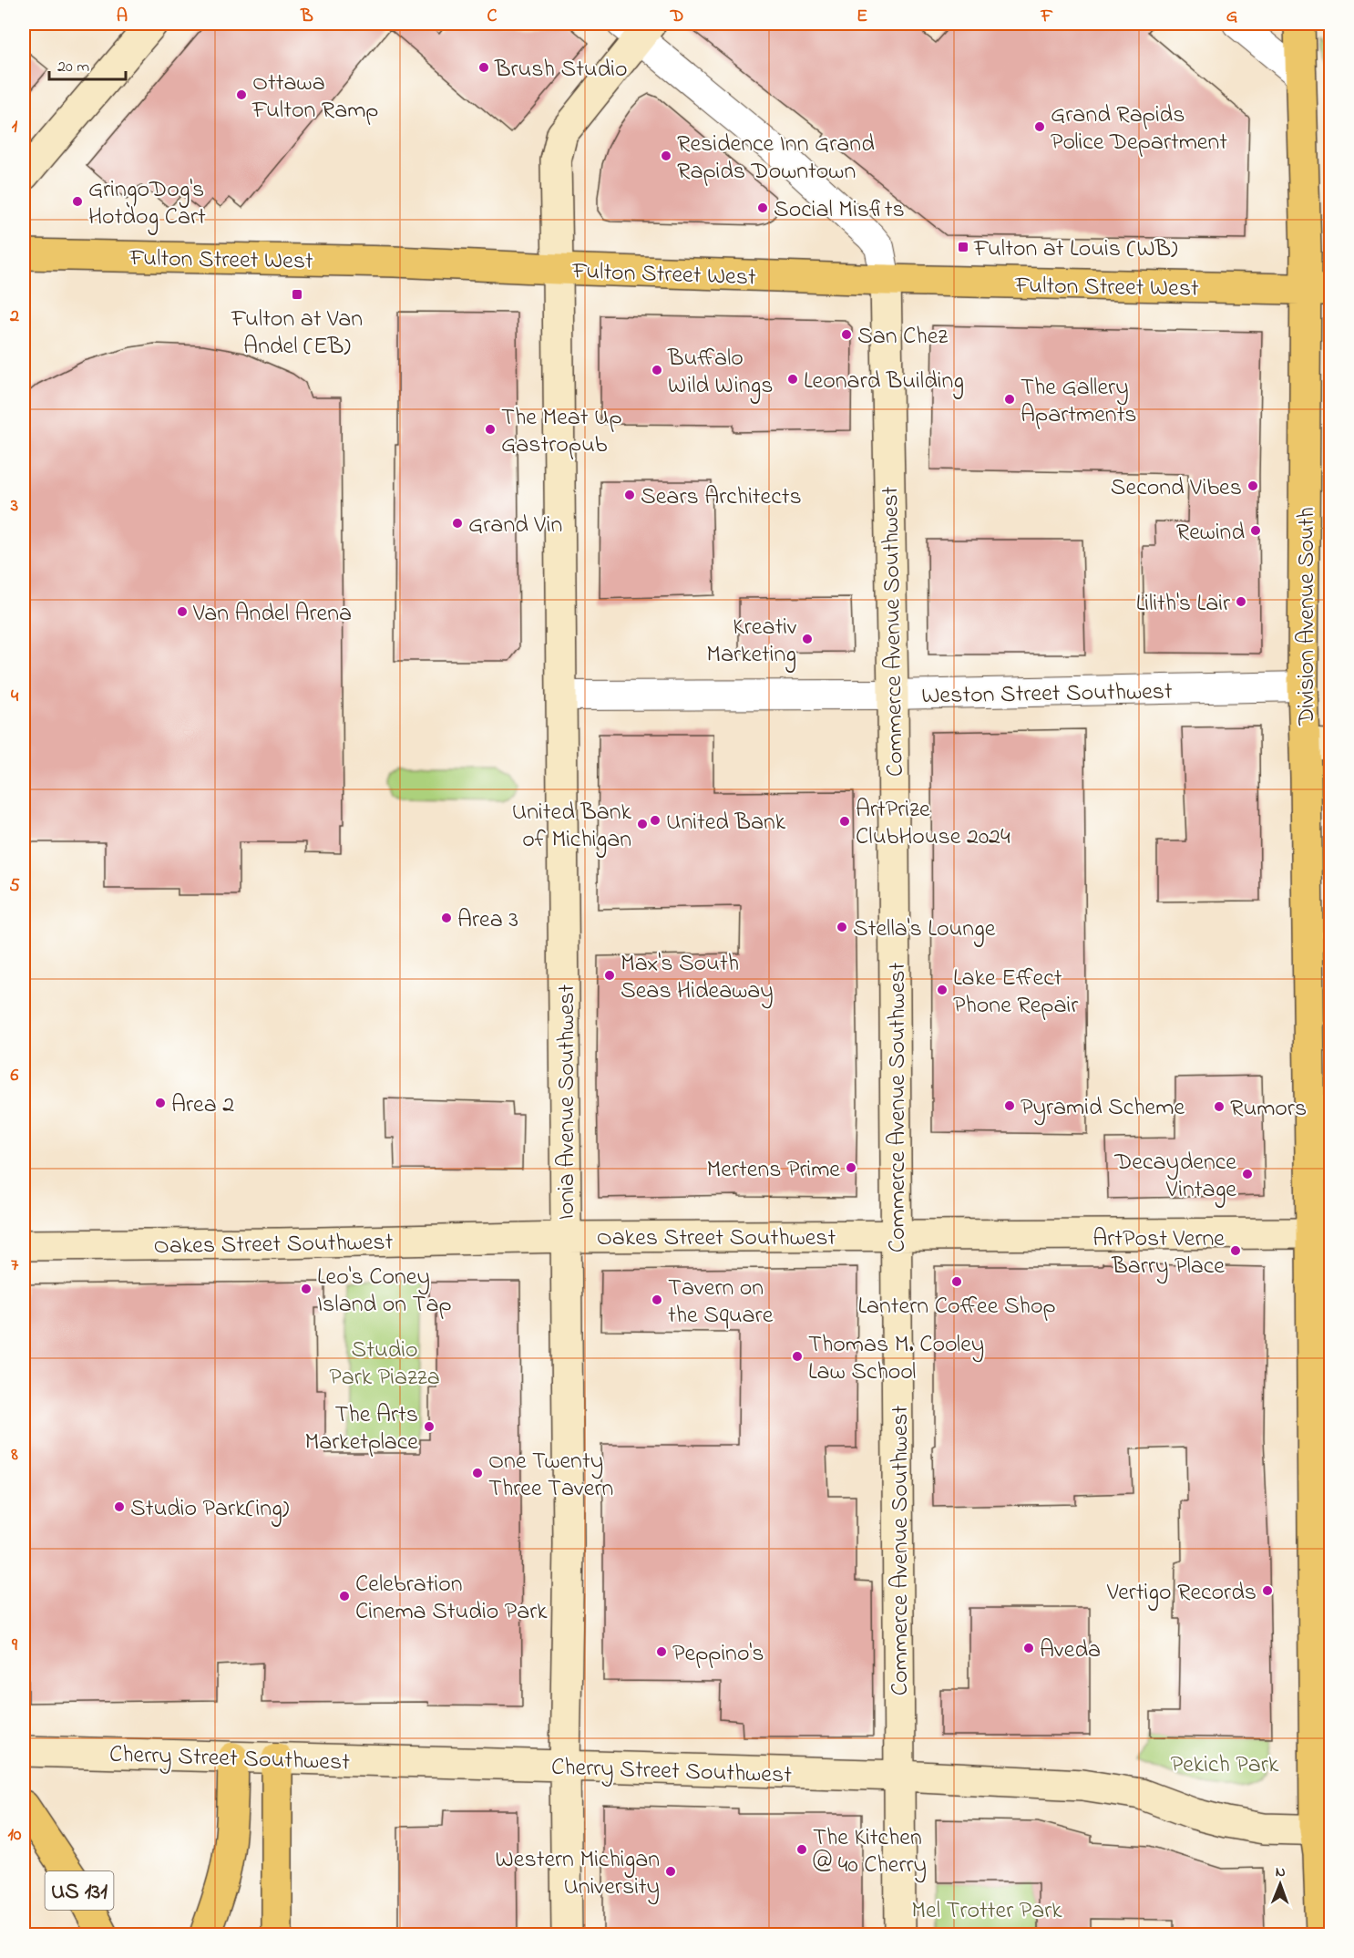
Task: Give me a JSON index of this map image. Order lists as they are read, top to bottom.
{
  "streets": {
    "main road": ["Fulton Street West", "Division Avenue South", "US 131"],
    "street": [
      "Commerce Avenue Southwest",
      "Weston Street Southwest",
      "Ionia Avenue Southwest",
      "Oakes Street Southwest",
      "Cherry Street Southwest"
    ]
  },
  "crossings": [
    ["Fulton Street West", "Division Avenue South"],
    ["Fulton Street West", "Commerce Avenue Southwest"],
    ["Fulton Street West", "Ionia Avenue Southwest"],
    ["Division Avenue South", "Weston Street Southwest"],
    ["Division Avenue South", "Oakes Street Southwest"],
    ["Division Avenue South", "Cherry Street Southwest"],
    ["Commerce Avenue Southwest", "Weston Street Southwest"],
    ["Commerce Avenue Southwest", "Oakes Street Southwest"],
    ["Commerce Avenue Southwest", "Cherry Street Southwest"],
    ["Weston Street Southwest", "Ionia Avenue Southwest"],
    ["Ionia Avenue Southwest", "Oakes Street Southwest"],
    ["Ionia Avenue Southwest", "Cherry Street Southwest"]
  ],
  "parks": ["Studio Park Piazza", "Pekich Park", "Mel Trotter Park"],
  "places": {
    "other": [
      "Brush Studio",
      "Ottawa Fulton Ramp",
      "Grand Rapids Police Department",
      "Residence Inn Grand Rapids Downtown",
      "GringoDog's Hotdog Cart",
      "Social Misfits",
      "San Chez",
      "Buffalo Wild Wings",
      "Leonard Building",
      "The Gallery Apartments",
      "The Meat Up Gastropub",
      "Second Vibes",
      "Sears Architects",
      "Grand Vin",
      "Rewind",
      "Lilith's Lair",
      "Van Andel Arena",
      "Kreativ Marketing",
      "United Bank",
      "ArtPrize ClubHouse 2024",
      "United Bank of Michigan",
      "Area 3",
      "Stella's Lounge",
      "Max's South Seas Hideaway",
      "Lake Effect Phone Repair",
      "Area 2",
      "Pyramid Scheme",
      "Rumors",
      "Mertens Prime",
      "Decaydence Vintage",
      "ArtPost Verne Barry Place",
      "Lantern Coffee Shop",
      "Leo's Coney Island on Tap",
      "Tavern on the Square",
      "Thomas M. Cooley Law School",
      "The Arts Marketplace",
      "One Twenty Three Tavern",
      "Studio Park(ing)",
      "Vertigo Records",
      "Celebration Cinema Studio Park",
      "Aveda",
      "Peppino's",
      "The Kitchen @ 40 Cherry",
      "Western Michigan University"
    ],
    "transit": ["Fulton at Louis (WB)", "Fulton at Van Andel (EB)"]
  },
  "scale_bar": "20 m",
  "north": "top",
  "grid": {
    "columns": [
      "A",
      "B",
      "C",
      "D",
      "E",
      "F",
      "G"
    ],
    "rows": [
      "1",
      "2",
      "3",
      "4",
      "5",
      "6",
      "7",
      "8",
      "9",
      "10"
    ]
  }
}
